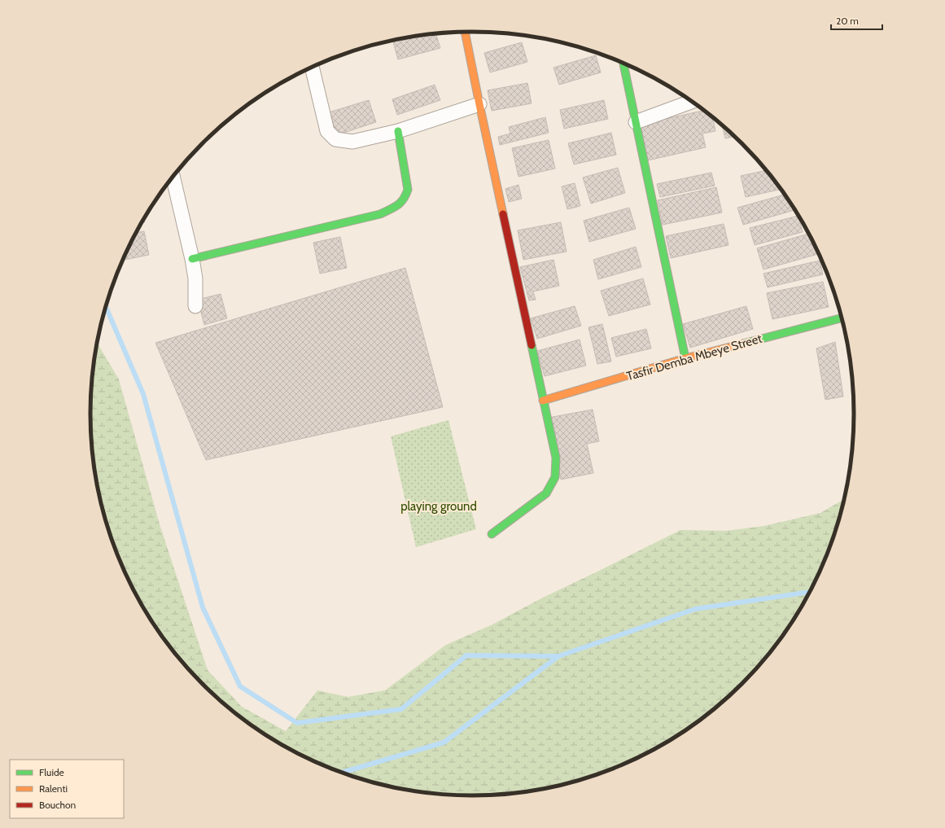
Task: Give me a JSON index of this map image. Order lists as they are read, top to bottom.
{
  "streets": {
    "street": ["Tasfir Demba Mbeye Street"]
  },
  "parks": ["playing ground"],
  "legend": ["Fluide", "Ralenti", "Bouchon"],
  "scale_bar": "20 m"
}
